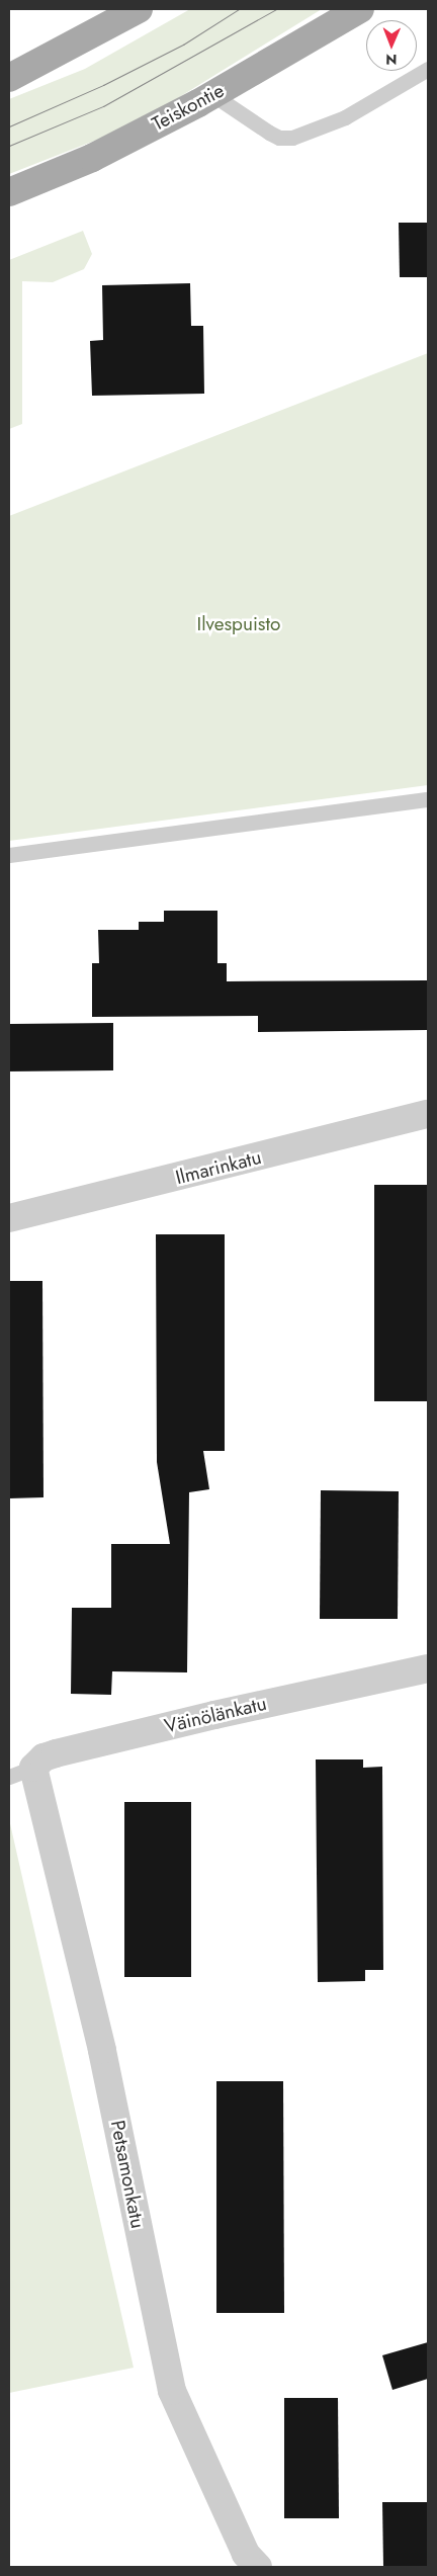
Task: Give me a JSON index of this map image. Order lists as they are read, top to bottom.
{
  "streets": {
    "main road": ["Teiskontie"],
    "street": ["Ilmarinkatu", "Väinölänkatu", "Petsamonkatu"]
  },
  "crossings": [
    ["Väinölänkatu", "Petsamonkatu"]
  ],
  "parks": ["Ilvespuisto"],
  "north": "bottom"
}
